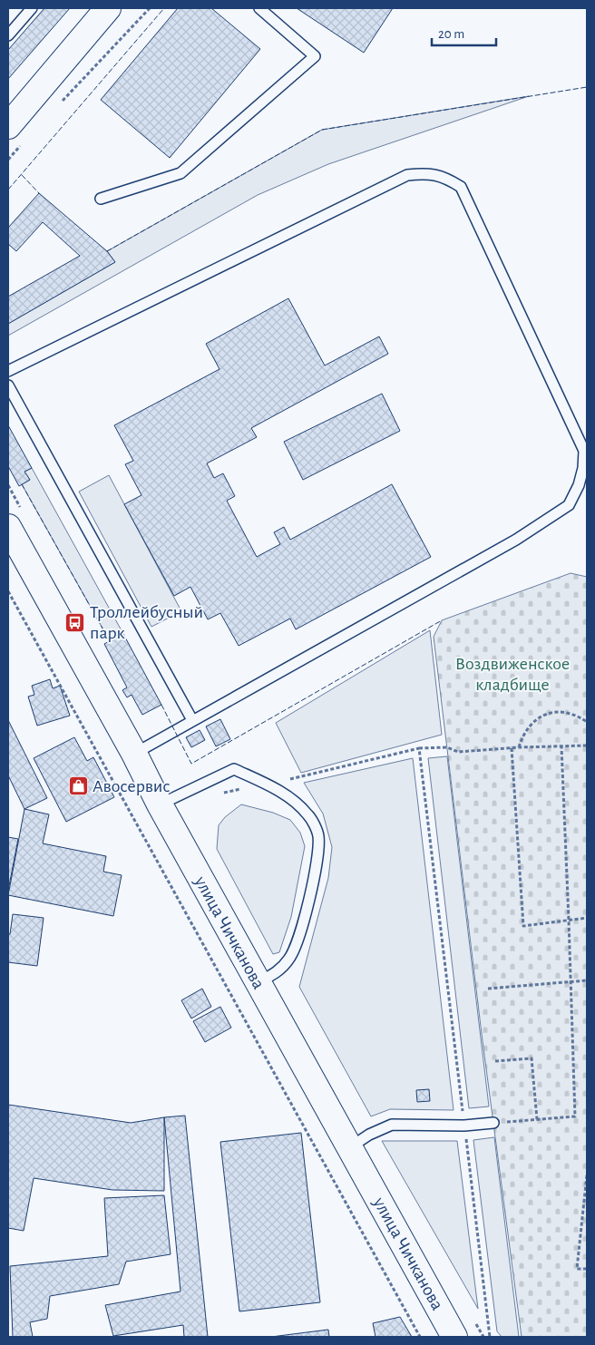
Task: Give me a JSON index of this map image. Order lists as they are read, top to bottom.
{
  "streets": {
    "main road": ["улица Чичканова"]
  },
  "parks": ["Воздвиженское кладбище"],
  "places": {
    "bus stop": ["Троллейбусный парк"],
    "shop": ["Авосервис"]
  },
  "scale_bar": "20 m"
}
